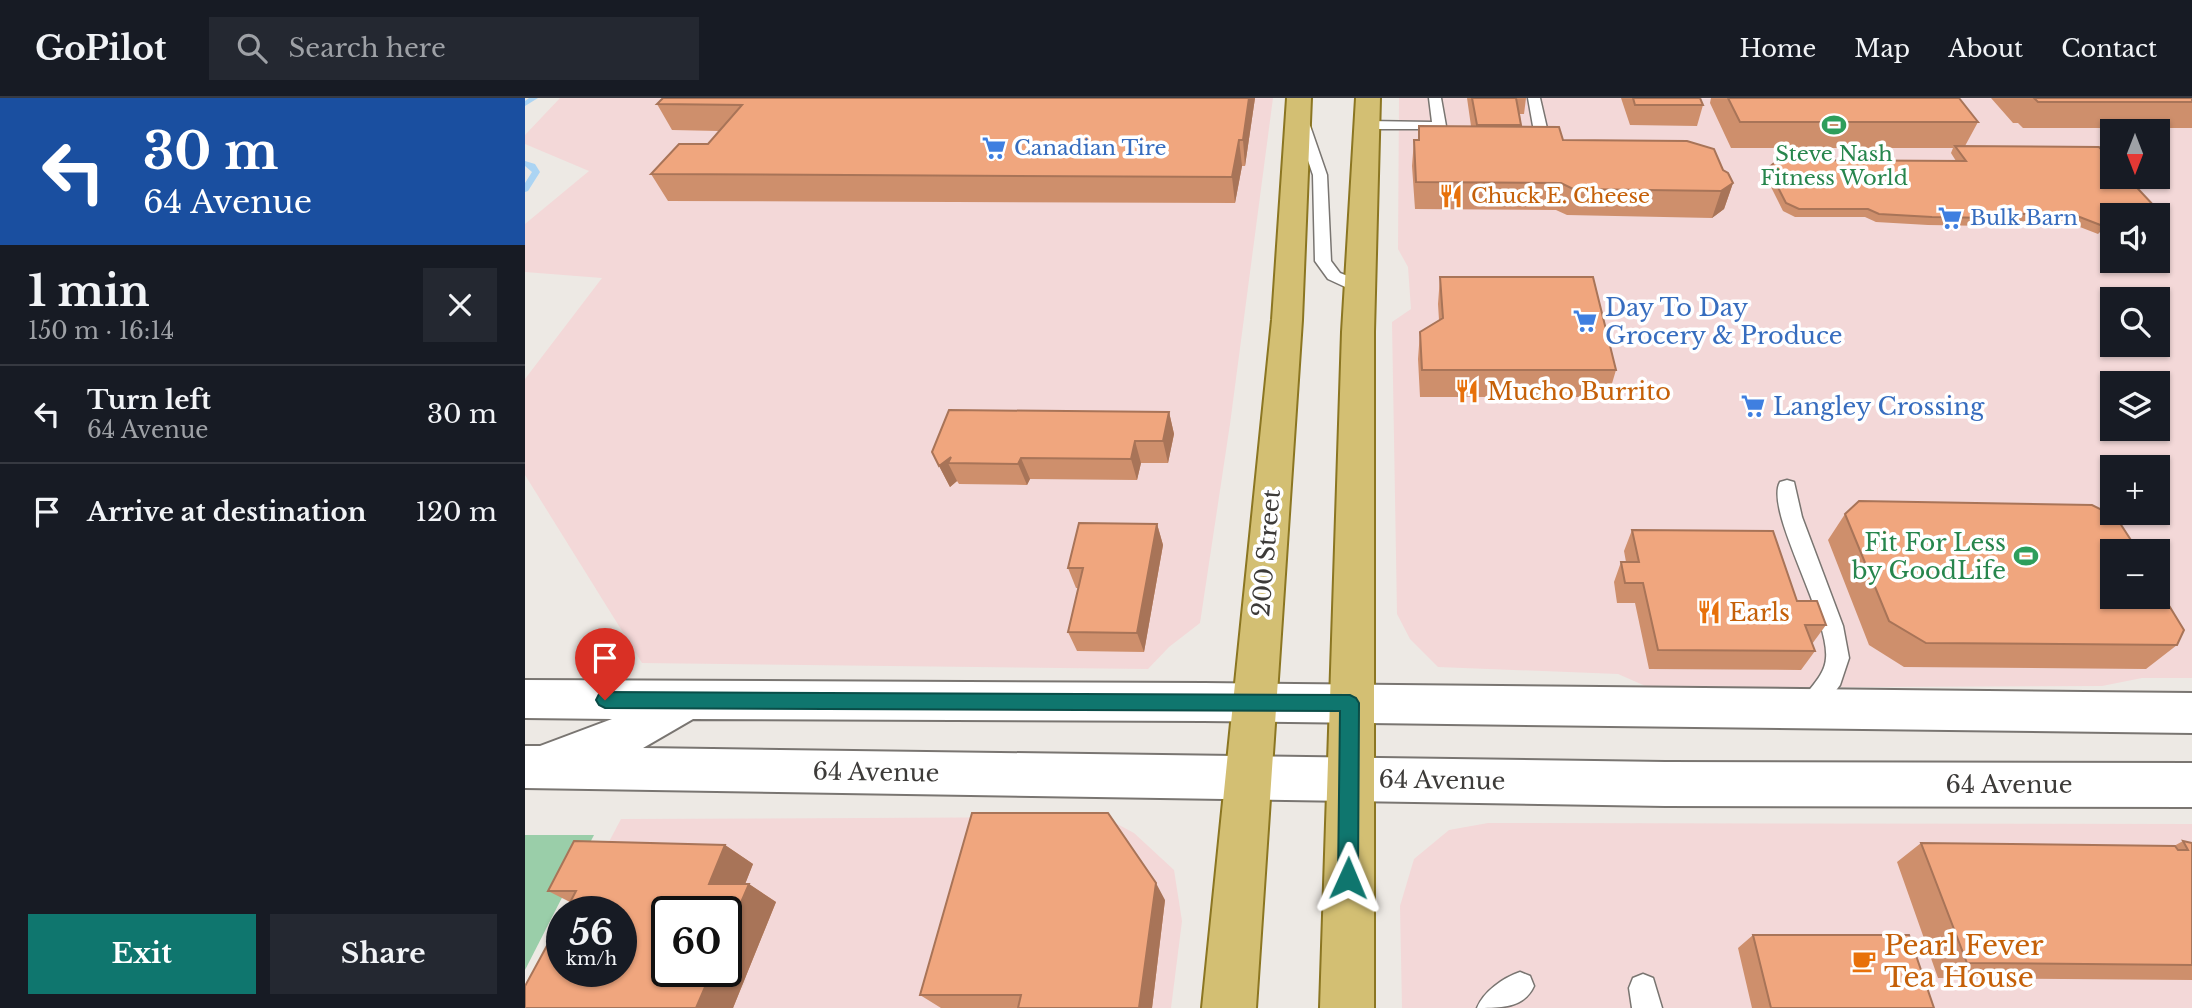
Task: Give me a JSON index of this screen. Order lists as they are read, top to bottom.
{
  "streets": {
    "main road": ["200 Street", "64 Avenue"]
  },
  "crossings": [
    ["200 Street", "64 Avenue"]
  ],
  "places": {
    "sports": ["Steve Nash Fitness World", "Fit For Less by GoodLife"],
    "supermarket": [
      "Canadian Tire",
      "Bulk Barn",
      "Day To Day Grocery & Produce",
      "Langley Crossing"
    ],
    "restaurant": ["Chuck E. Cheese", "Mucho Burrito", "Earls"],
    "cafe": ["Pearl Fever Tea House"]
  },
  "north": "bottom",
  "page": {
    "header": "GoPilot",
    "search": "Search here",
    "nav": [
      "Home",
      "Map",
      "About",
      "Contact"
    ],
    "turn": ["30 m", "64 Avenue"],
    "map_buttons": ["+", "−"],
    "heading": ["1 min", "150 m · 16:14"],
    "list": [
      {
        "name": "Turn left",
        "note": "64 Avenue",
        "value": "30 m"
      },
      {
        "name": "Arrive at destination",
        "value": "120 m"
      }
    ],
    "speed": "56 km/h",
    "limit": "60",
    "buttons": ["Exit", "Share"]
  }
}
